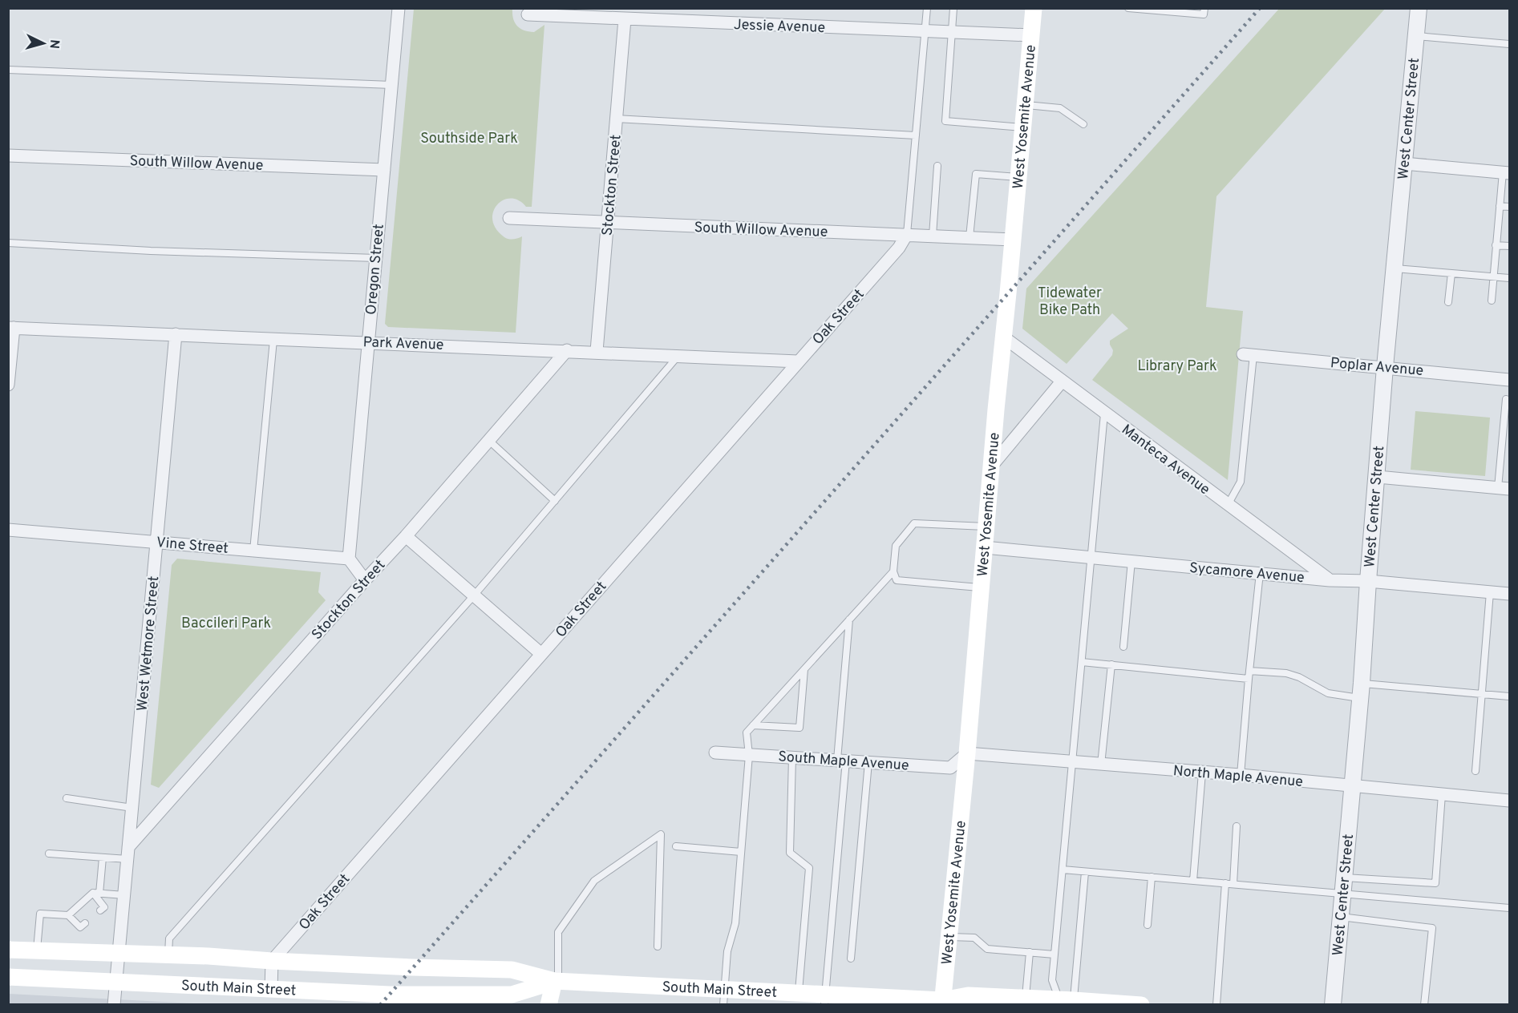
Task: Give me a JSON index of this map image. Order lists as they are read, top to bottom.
{
  "streets": {
    "main road": ["West Yosemite Avenue", "South Main Street"],
    "street": [
      "Jessie Avenue",
      "West Center Street",
      "South Willow Avenue",
      "Stockton Street",
      "Oregon Street",
      "Oak Street",
      "Park Avenue",
      "Poplar Avenue",
      "Manteca Avenue",
      "Vine Street",
      "Sycamore Avenue",
      "West Wetmore Street",
      "South Maple Avenue",
      "North Maple Avenue"
    ]
  },
  "crossings": [
    ["Jessie Avenue", "West Yosemite Avenue"],
    ["Jessie Avenue", "Stockton Street"],
    ["West Yosemite Avenue", "South Willow Avenue"],
    ["West Yosemite Avenue", "Manteca Avenue"],
    ["West Yosemite Avenue", "Sycamore Avenue"],
    ["West Yosemite Avenue", "South Maple Avenue"],
    ["West Yosemite Avenue", "North Maple Avenue"],
    ["West Yosemite Avenue", "South Main Street"],
    ["West Center Street", "Poplar Avenue"],
    ["West Center Street", "Sycamore Avenue"],
    ["West Center Street", "North Maple Avenue"],
    ["South Willow Avenue", "Stockton Street"],
    ["South Willow Avenue", "Oregon Street"],
    ["South Willow Avenue", "Oak Street"],
    ["Stockton Street", "Park Avenue"],
    ["Stockton Street", "West Wetmore Street"],
    ["Oregon Street", "Park Avenue"],
    ["Oregon Street", "Vine Street"],
    ["Oak Street", "Park Avenue"],
    ["Oak Street", "South Main Street"],
    ["Park Avenue", "West Wetmore Street"],
    ["Manteca Avenue", "Sycamore Avenue"],
    ["Vine Street", "West Wetmore Street"],
    ["West Wetmore Street", "South Main Street"],
    ["South Maple Avenue", "North Maple Avenue"]
  ],
  "parks": [
    "Southside Park",
    "Tidewater Bike Path",
    "Library Park",
    "Baccileri Park"
  ],
  "north": "right"
}
